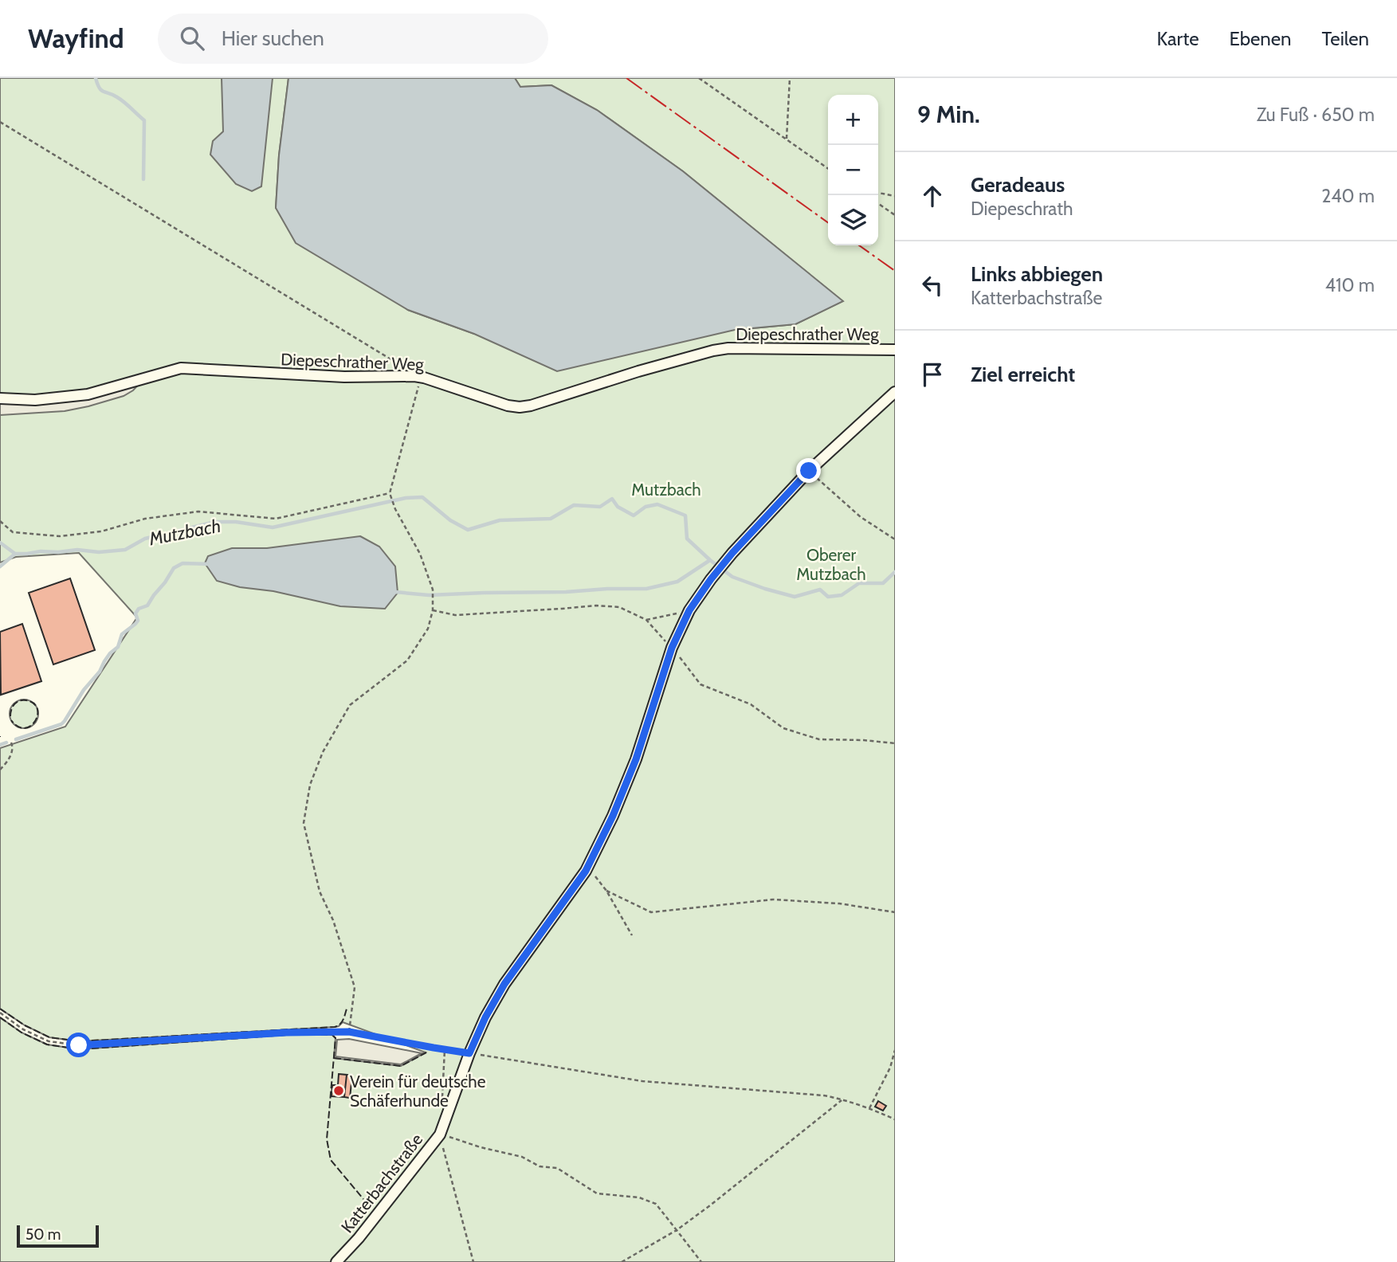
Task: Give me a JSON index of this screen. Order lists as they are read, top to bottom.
{
  "streets": {
    "street": ["Diepeschrather Weg", "Katterbachstraße"]
  },
  "water": ["Mutzbach"],
  "parks": ["Mutzbach", "Oberer Mutzbach"],
  "places": ["Verein für deutsche Schäferhunde"],
  "scale_bar": "50 m",
  "page": {
    "header": "Wayfind",
    "search": "Hier suchen",
    "nav": ["Karte", "Ebenen", "Teilen"],
    "heading": ["9 Min.", "Zu Fuß · 650 m"],
    "map_buttons": ["+", "−"],
    "list": [
      ["Geradeaus", "Diepeschrath", "240 m"],
      ["Links abbiegen", "Katterbachstraße", "410 m"],
      "Ziel erreicht"
    ],
    "scale": "50 m"
  }
}
